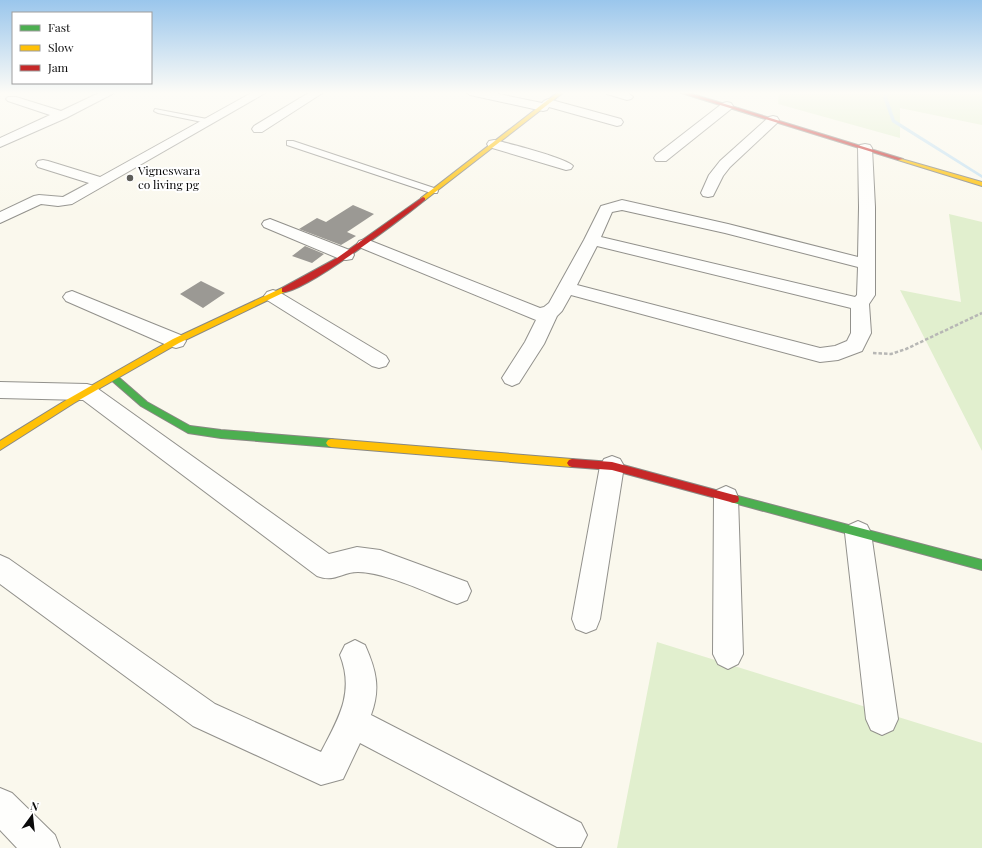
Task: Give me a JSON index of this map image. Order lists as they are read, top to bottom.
{
  "places": ["Vigneswara co living pg"],
  "legend": ["Fast", "Slow", "Jam"],
  "north": "top"
}
